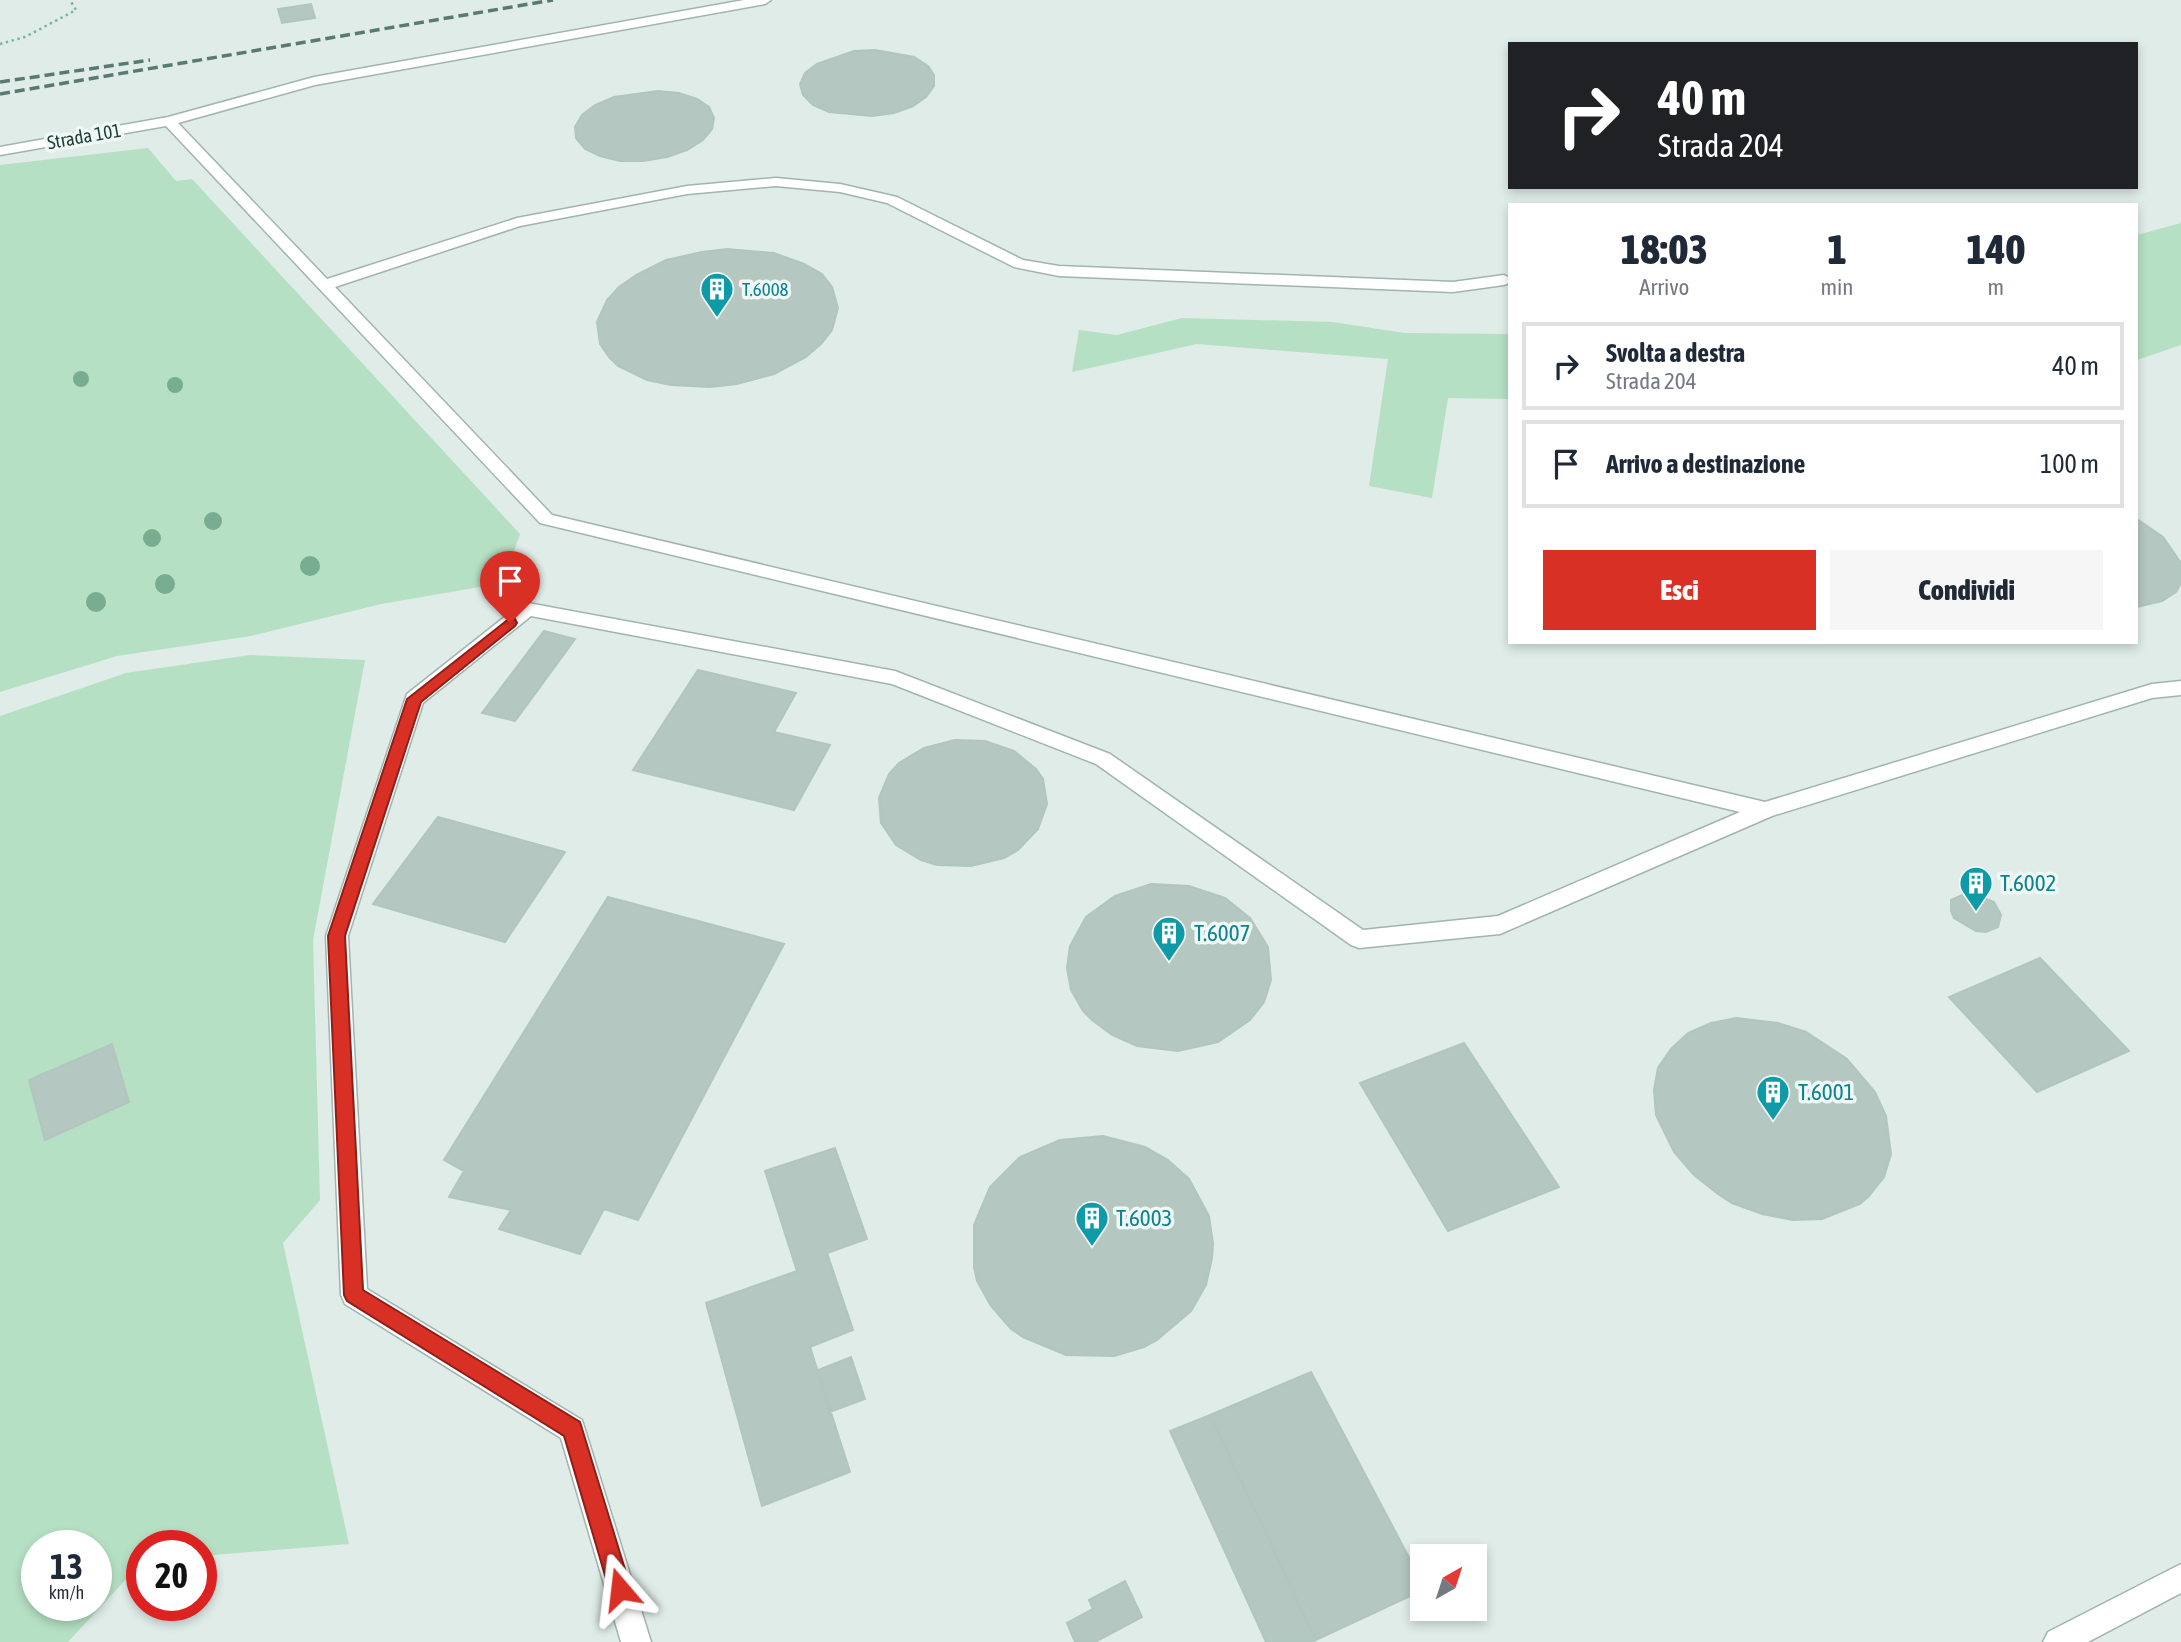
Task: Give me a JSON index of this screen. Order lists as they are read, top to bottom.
{
  "streets": {
    "lane": ["Strada 101"]
  },
  "places": {
    "building": [
      "T.6008",
      "T.6002",
      "T.6007",
      "T.6001",
      "T.6003"
    ]
  },
  "north": "top right",
  "page": {
    "turn": ["40 m", "Strada 204"],
    "eta": [
      "18:03",
      "Arrivo",
      "1",
      "min",
      "140",
      "m"
    ],
    "list": [
      {
        "name": "Svolta a destra",
        "note": "Strada 204",
        "value": "40 m"
      },
      {
        "name": "Arrivo a destinazione",
        "value": "100 m"
      }
    ],
    "buttons": ["Esci", "Condividi"],
    "speed": "13 km/h",
    "limit": "20"
  }
}
